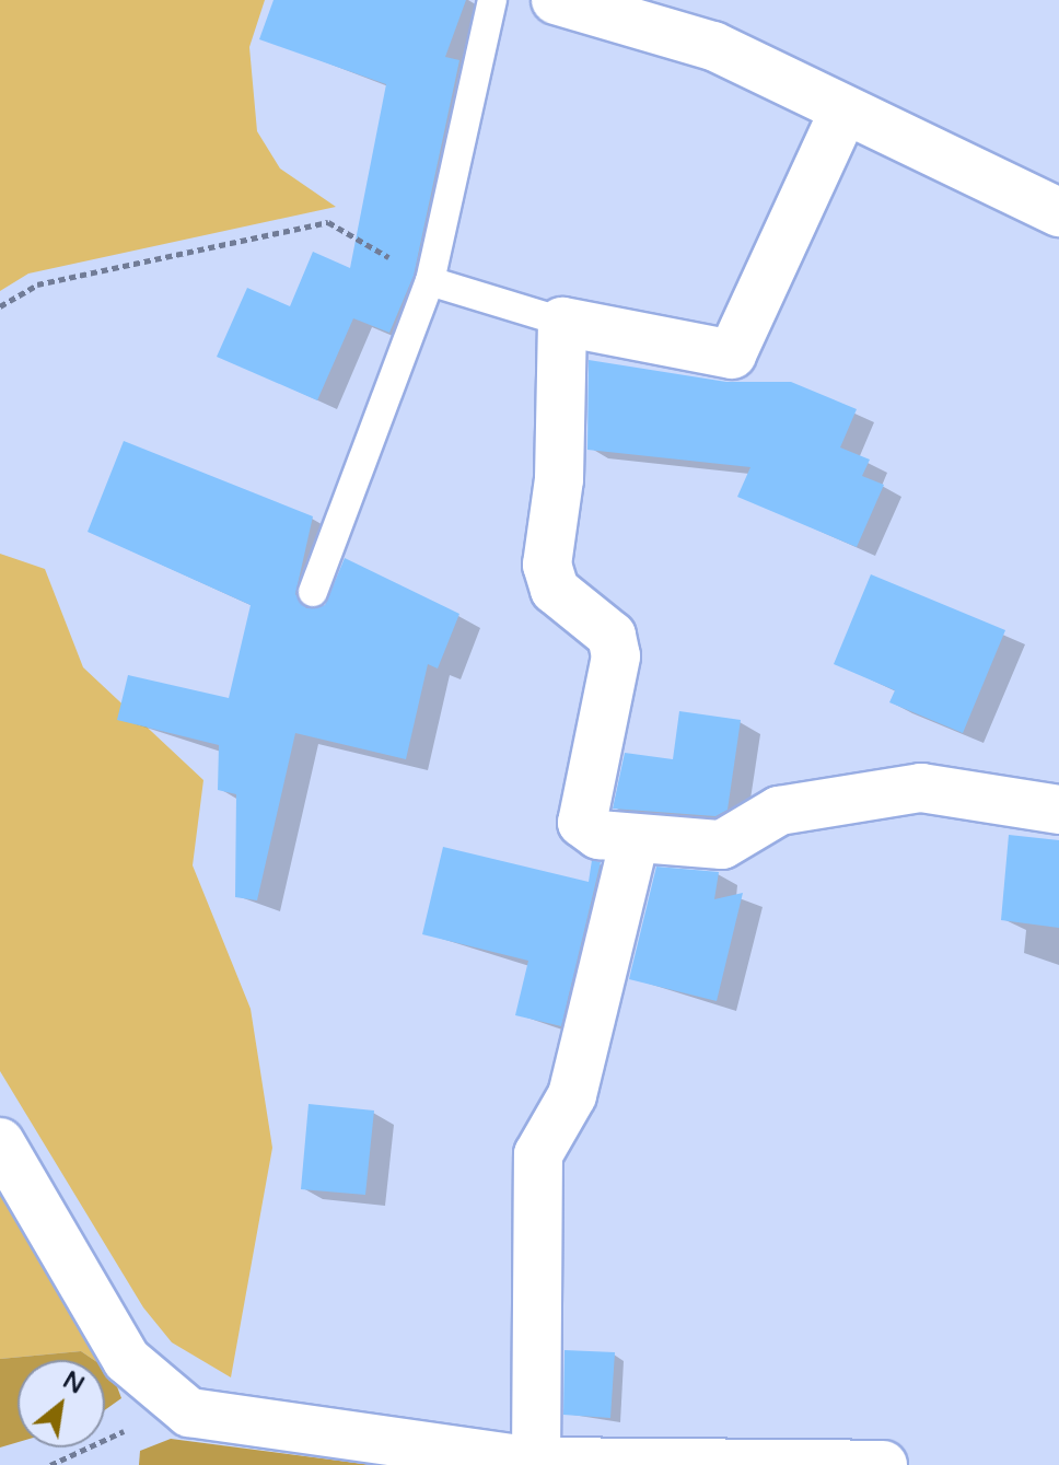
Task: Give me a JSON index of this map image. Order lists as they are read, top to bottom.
{
  "north": "top right"
}
